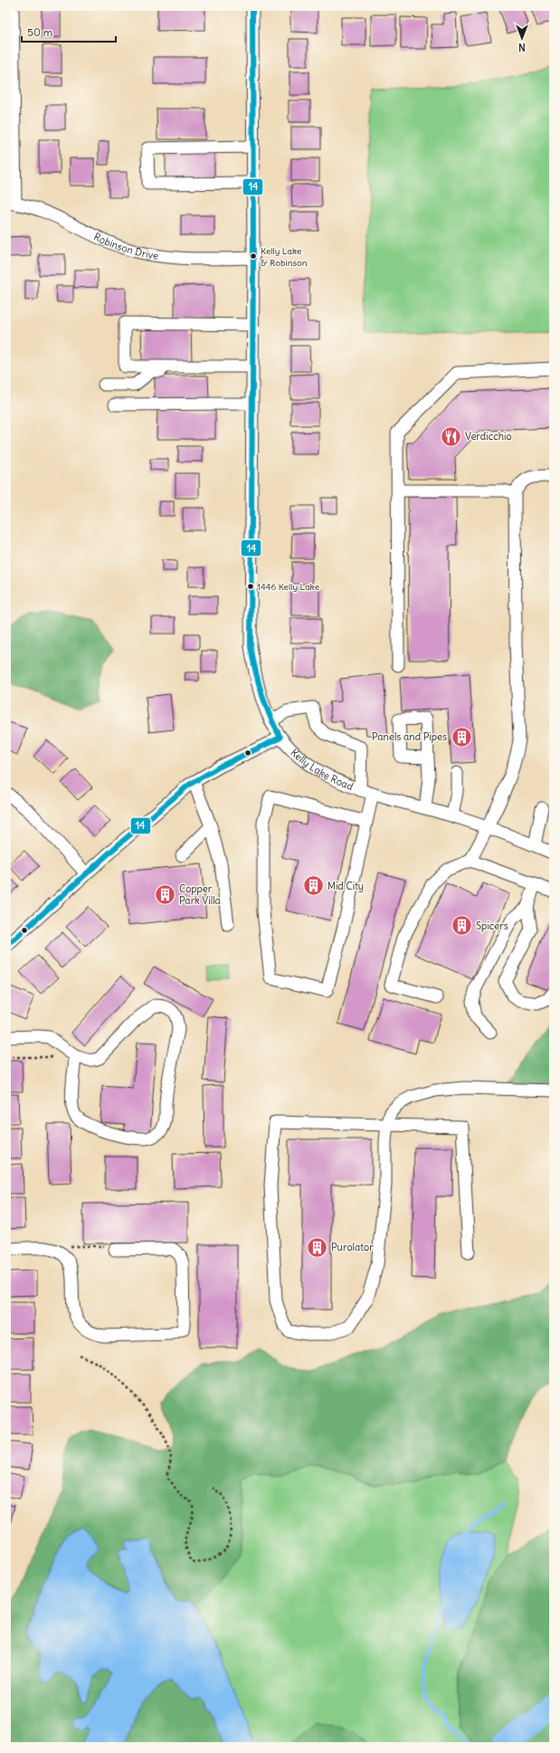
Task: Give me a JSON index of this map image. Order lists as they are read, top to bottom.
{
  "streets": {
    "street": ["Robinson Drive", "Kelly Lake Road"]
  },
  "crossings": [
    ["Robinson Drive", "Kelly Lake Road"]
  ],
  "places": {
    "other": ["Kelly Lake & Robinson", "1446 Kelly Lake"],
    "restaurant": ["Verdicchio"],
    "building": [
      "Panels and Pipes",
      "Mid City",
      "Copper Park Villa",
      "Spicers",
      "Purolator"
    ]
  },
  "lines": ["transit line 14"],
  "scale_bar": "50 m",
  "north": "bottom"
}
